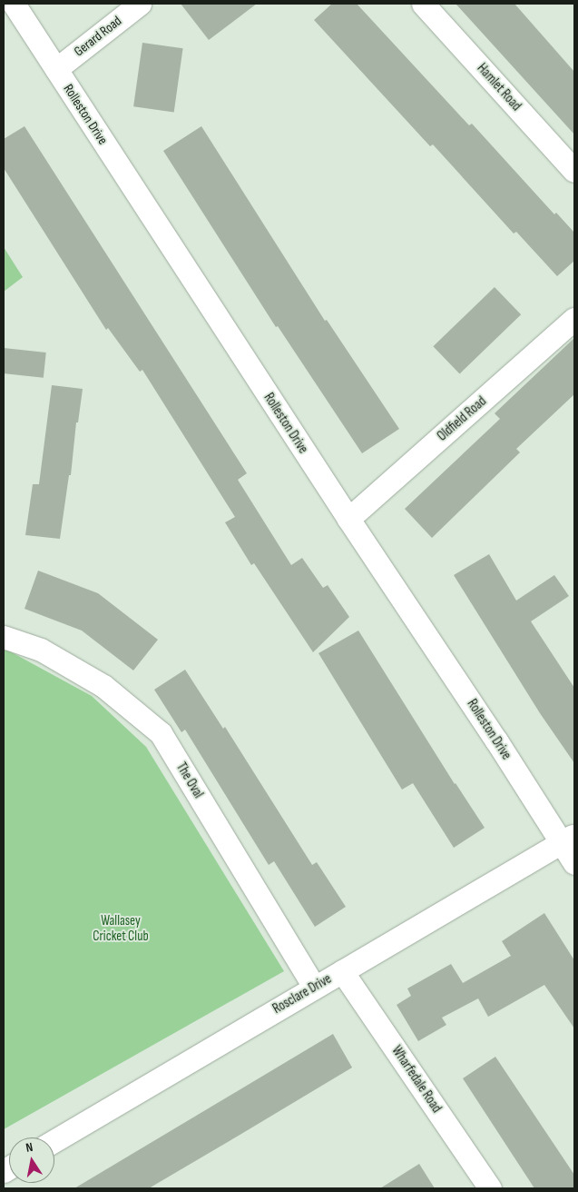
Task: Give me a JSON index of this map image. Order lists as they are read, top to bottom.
{
  "streets": {
    "street": [
      "Gerard Road",
      "Hamlet Road",
      "Rolleston Drive",
      "Oldfield Road",
      "The Oval",
      "Rosclare Drive",
      "Wharfedale Road"
    ]
  },
  "crossings": [
    ["Gerard Road", "Rolleston Drive"],
    ["Rolleston Drive", "Oldfield Road"],
    ["Rolleston Drive", "Rosclare Drive"],
    ["The Oval", "Rosclare Drive"],
    ["Rosclare Drive", "Wharfedale Road"]
  ],
  "parks": ["Wallasey Cricket Club"],
  "north": "top"
}
